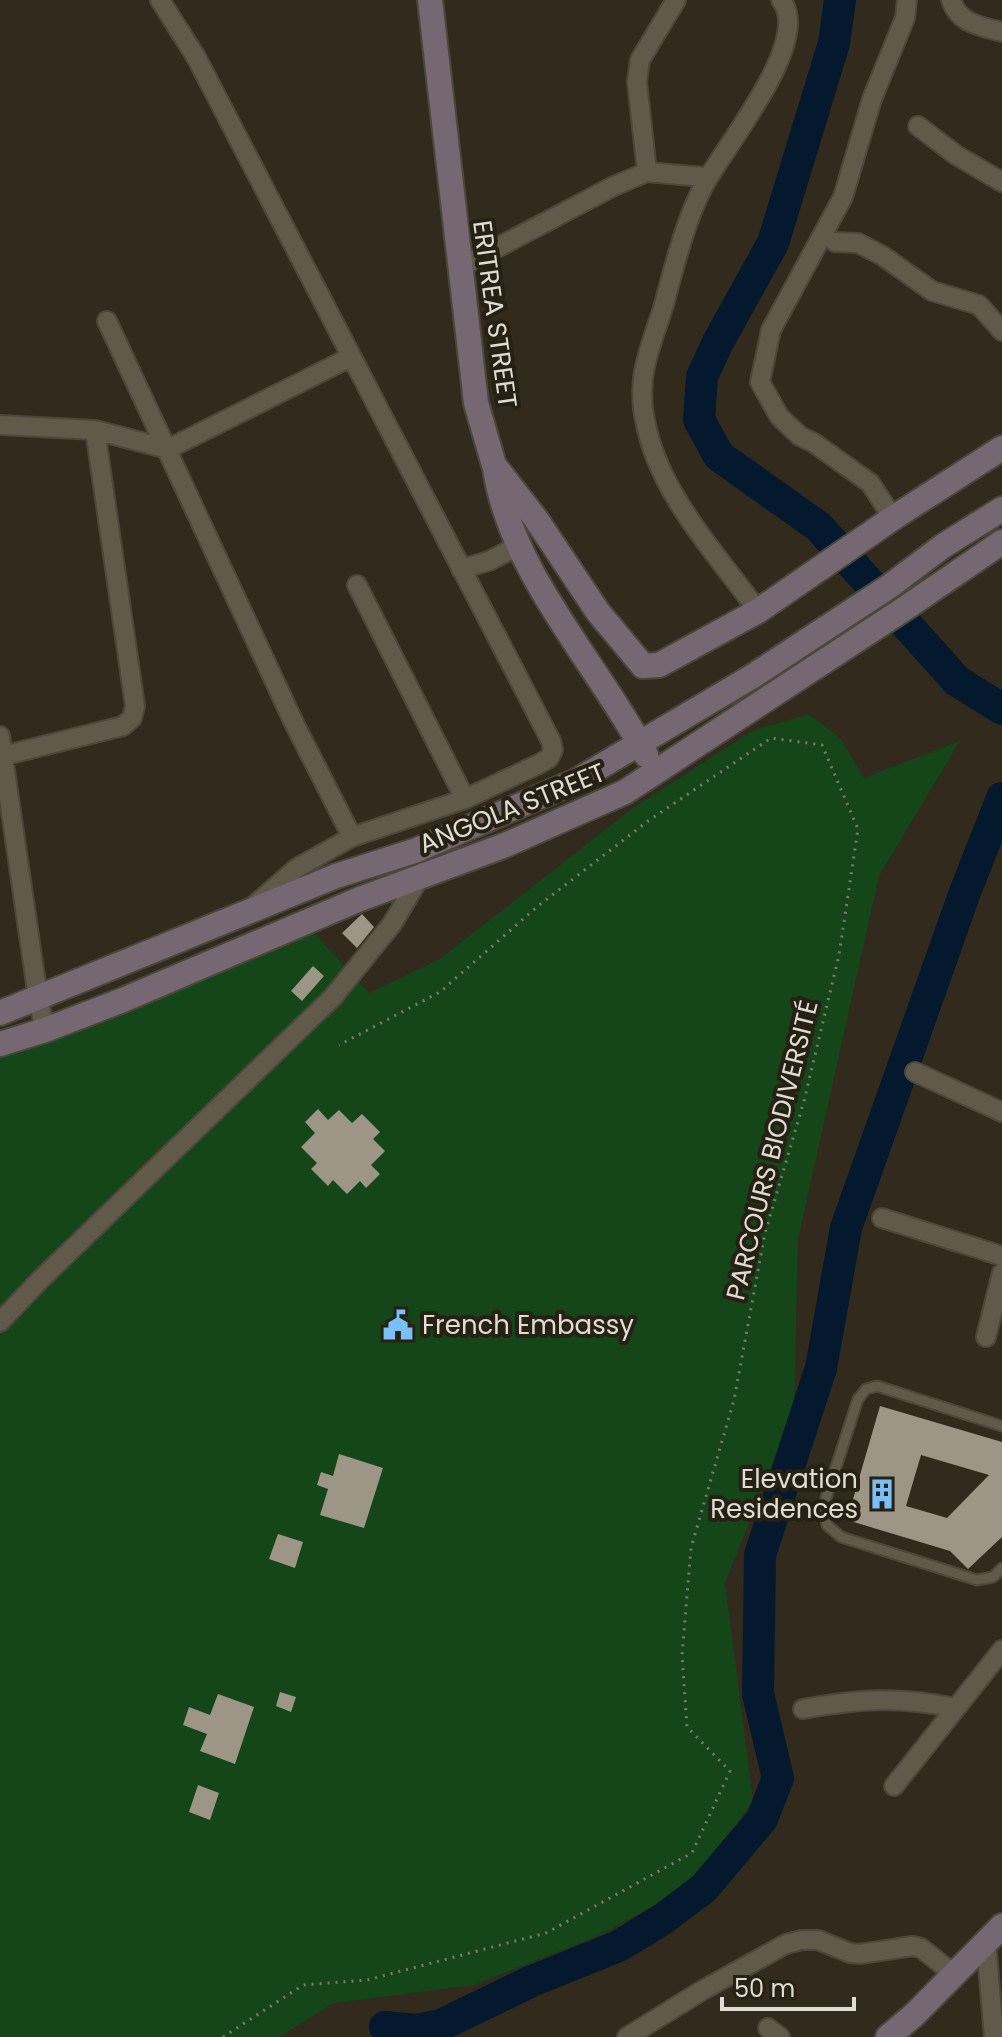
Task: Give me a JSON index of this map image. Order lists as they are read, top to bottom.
{
  "streets": {
    "main road": ["ERITREA STREET", "ANGOLA STREET"],
    "path": ["PARCOURS BIODIVERSITÉ"]
  },
  "places": {
    "public building": ["French Embassy"],
    "building": ["Elevation Residences"]
  },
  "scale_bar": "50 m"
}
